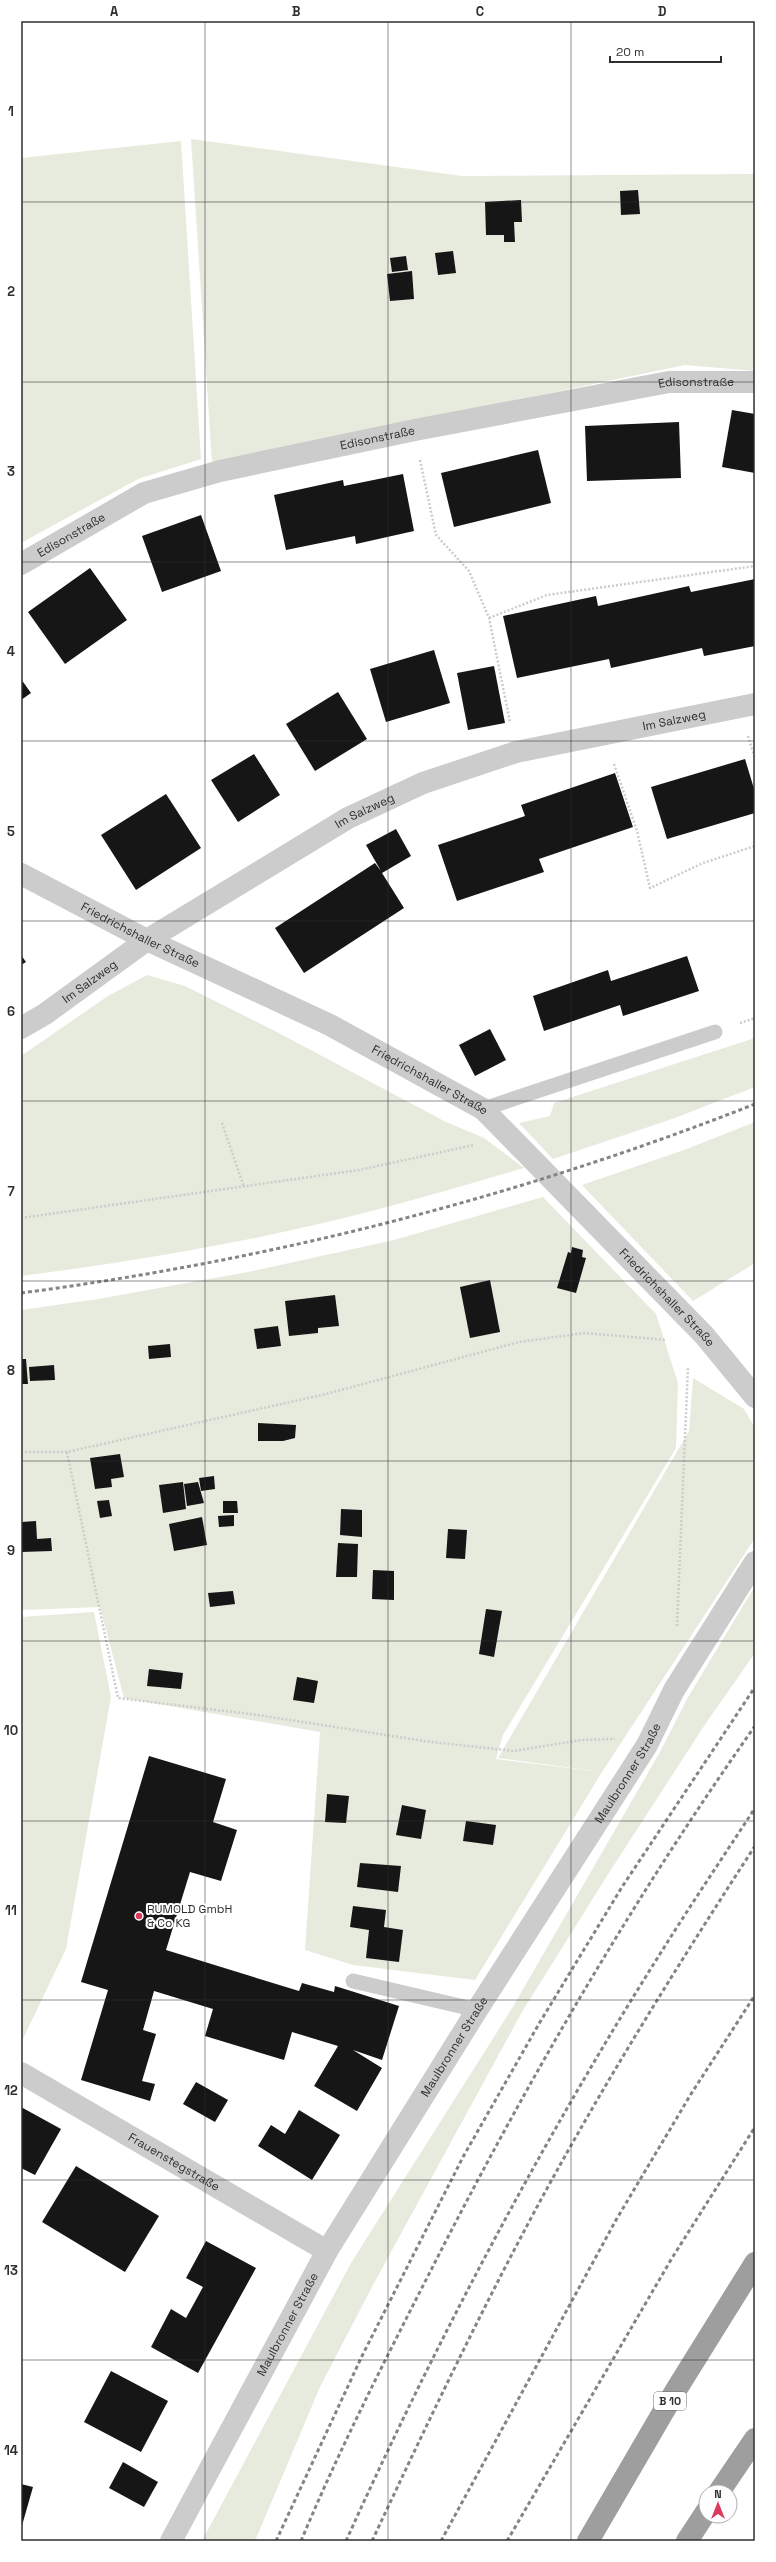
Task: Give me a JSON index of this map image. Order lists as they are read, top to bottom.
{
  "streets": {
    "highway": ["B 10"],
    "street": [
      "Edisonstraße",
      "Im Salzweg",
      "Friedrichshaller Straße",
      "Maulbronner Straße",
      "Frauenstegstraße"
    ]
  },
  "crossings": [
    ["Im Salzweg", "Friedrichshaller Straße"],
    ["Maulbronner Straße", "Frauenstegstraße"]
  ],
  "places": ["RUMOLD GmbH & Co KG"],
  "scale_bar": "20 m",
  "north": "top",
  "grid": {
    "columns": [
      "A",
      "B",
      "C",
      "D"
    ],
    "rows": [
      "1",
      "2",
      "3",
      "4",
      "5",
      "6",
      "7",
      "8",
      "9",
      "10",
      "11",
      "12",
      "13",
      "14"
    ]
  }
}
